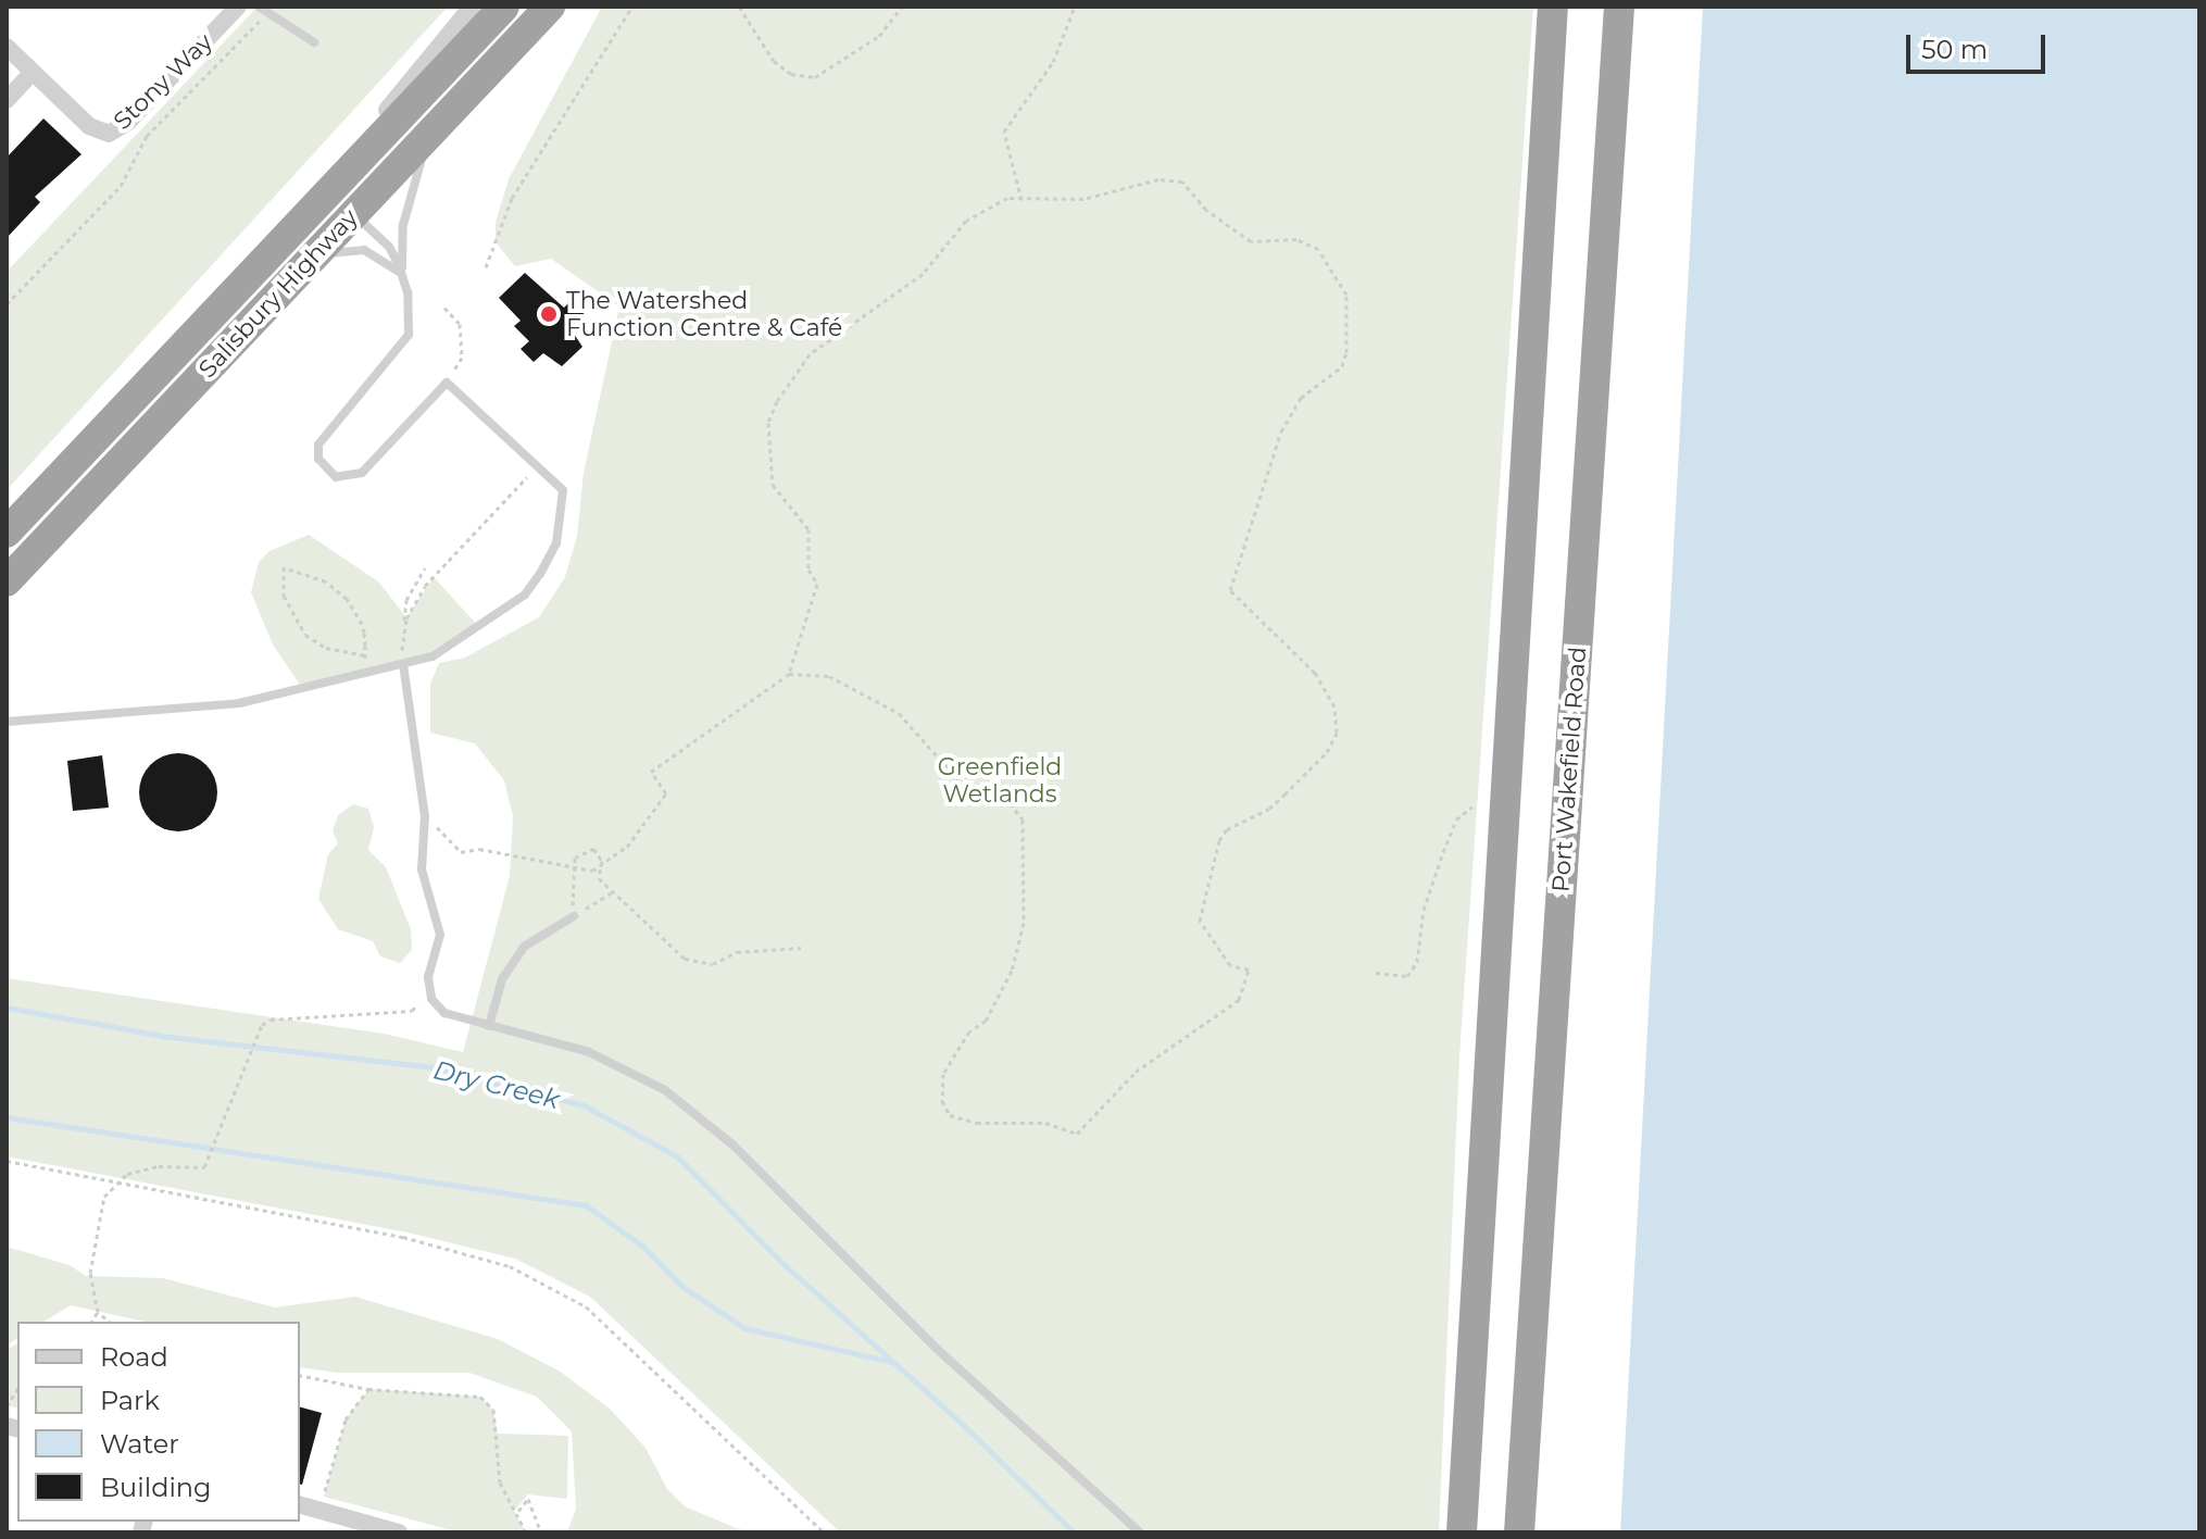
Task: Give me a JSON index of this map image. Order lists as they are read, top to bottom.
{
  "streets": {
    "highway": ["Salisbury Highway", "Port Wakefield Road"],
    "street": ["Stony Way"]
  },
  "water": ["Dry Creek"],
  "parks": ["Greenfield Wetlands"],
  "places": ["The Watershed Function Centre & Café"],
  "legend": [
    "Road",
    "Park",
    "Water",
    "Building"
  ],
  "scale_bar": "50 m"
}
